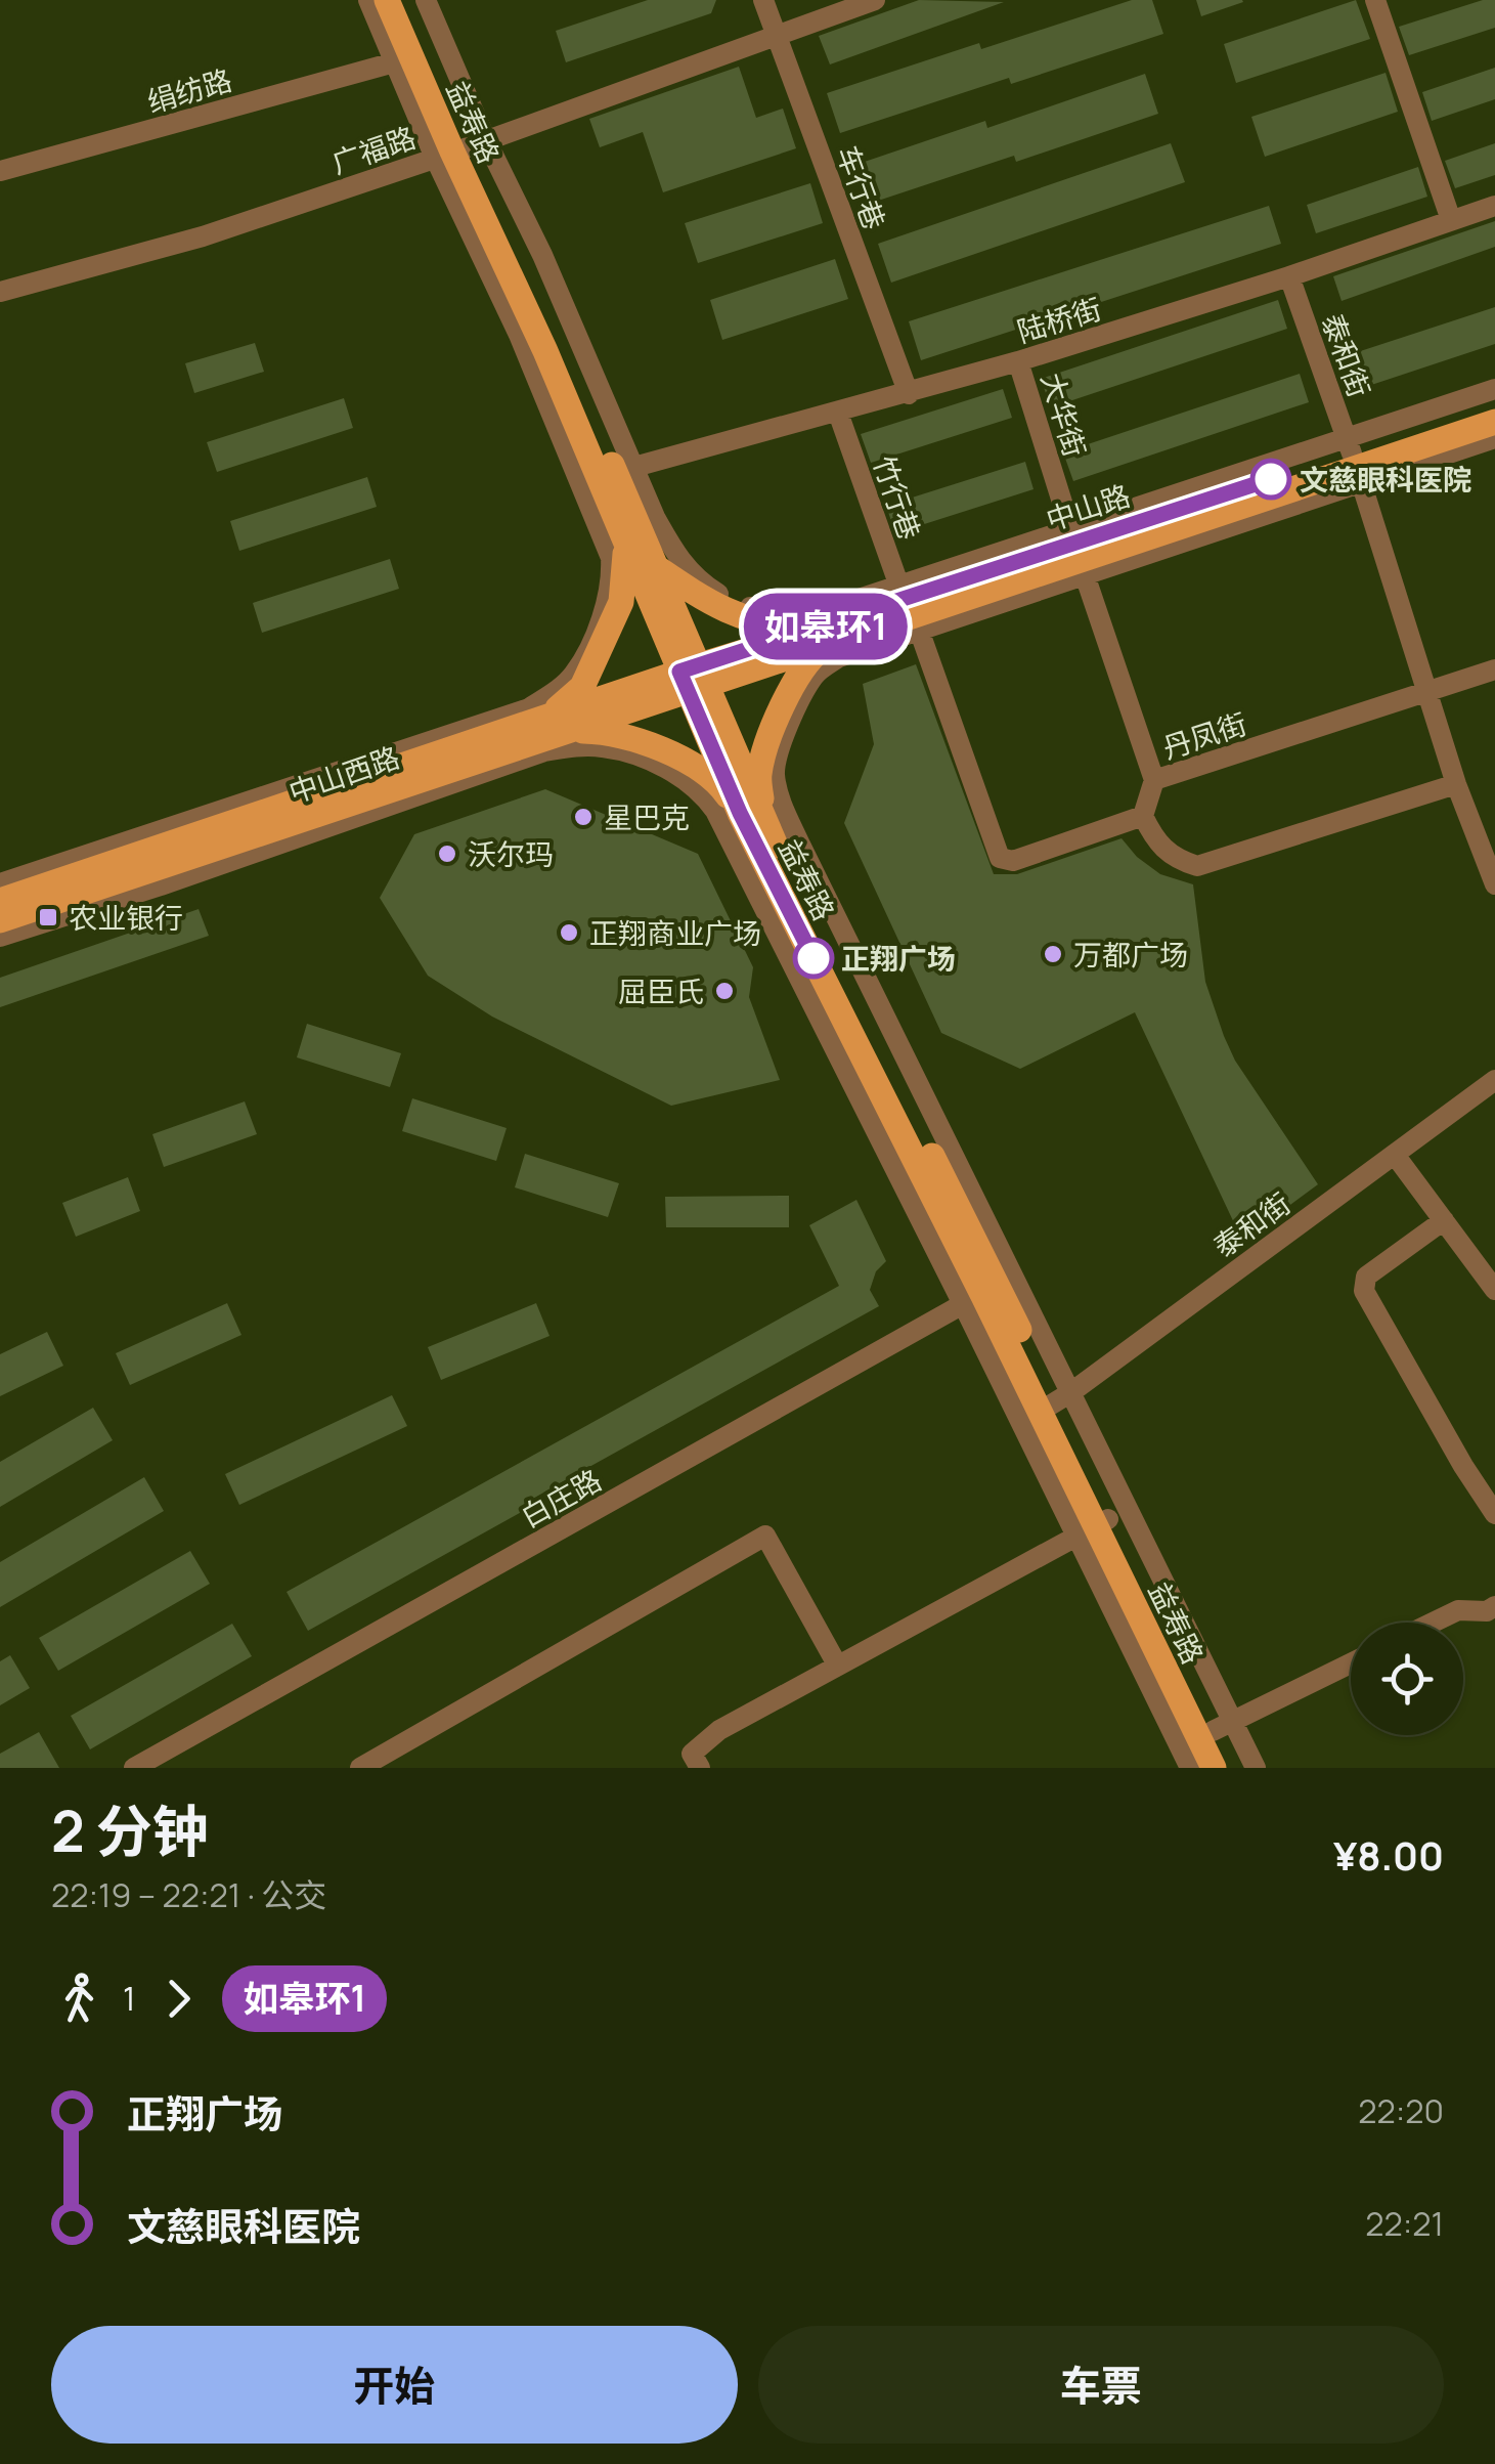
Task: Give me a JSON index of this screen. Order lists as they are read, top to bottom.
{
  "streets": {
    "main road": ["益寿路", "中山路", "中山西路"],
    "street": [
      "绢纺路",
      "广福路",
      "车行巷",
      "陆桥街",
      "泰和街",
      "大华街",
      "竹行巷",
      "丹凤街",
      "白庄路"
    ]
  },
  "crossings": [
    ["益寿路", "广福路"],
    ["益寿路", "泰和街"],
    ["益寿路", "中山路"],
    ["益寿路", "中山西路"],
    ["益寿路", "白庄路"],
    ["广福路", "车行巷"],
    ["车行巷", "陆桥街"],
    ["陆桥街", "泰和街"],
    ["陆桥街", "大华街"],
    ["陆桥街", "竹行巷"],
    ["泰和街", "中山路"],
    ["泰和街", "丹凤街"],
    ["大华街", "中山路"],
    ["大华街", "丹凤街"],
    ["竹行巷", "中山路"],
    ["中山路", "丹凤街"],
    ["中山路", "中山西路"]
  ],
  "places": {
    "other": [
      "文慈眼科医院",
      "星巴克",
      "沃尔玛",
      "正翔商业广场",
      "万都广场",
      "正翔广场",
      "屈臣氏"
    ],
    "transit": ["农业银行"]
  },
  "lines": ["bus line 如皋环1"],
  "page": {
    "on_map": "如皋环1",
    "heading": ["2 分钟", "22:19 – 22:21 · 公交", "¥8.00"],
    "legs": ["1", "如皋环1"],
    "list": [
      {
        "name": "正翔广场",
        "value": "22:20"
      },
      {
        "name": "文慈眼科医院",
        "value": "22:21"
      }
    ],
    "buttons": ["开始", "车票"]
  }
}
